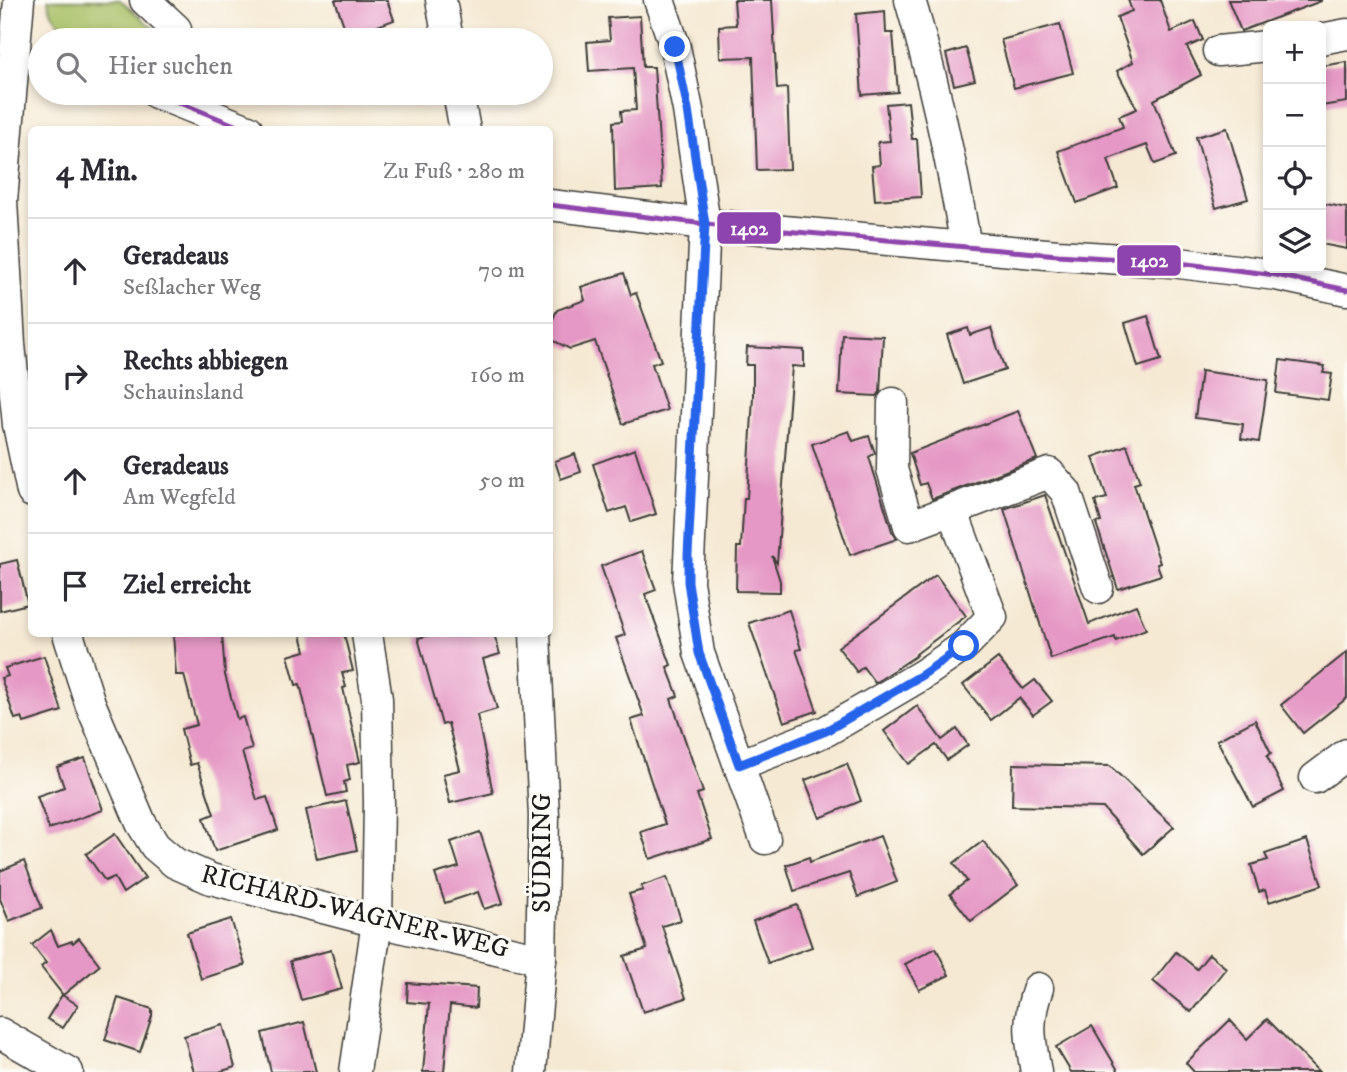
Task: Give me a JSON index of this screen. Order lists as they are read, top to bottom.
{
  "streets": {
    "street": ["SÜDRING", "RICHARD-WAGNER-WEG"]
  },
  "crossings": [
    ["SÜDRING", "RICHARD-WAGNER-WEG"]
  ],
  "lines": ["transit line 1402"],
  "page": {
    "map_buttons": ["+", "−"],
    "search": "Hier suchen",
    "heading": ["4 Min.", "Zu Fuß · 280 m"],
    "list": [
      ["Geradeaus", "Seßlacher Weg", "70 m"],
      ["Rechts abbiegen", "Schauinsland", "160 m"],
      ["Geradeaus", "Am Wegfeld", "50 m"],
      "Ziel erreicht"
    ]
  }
}
